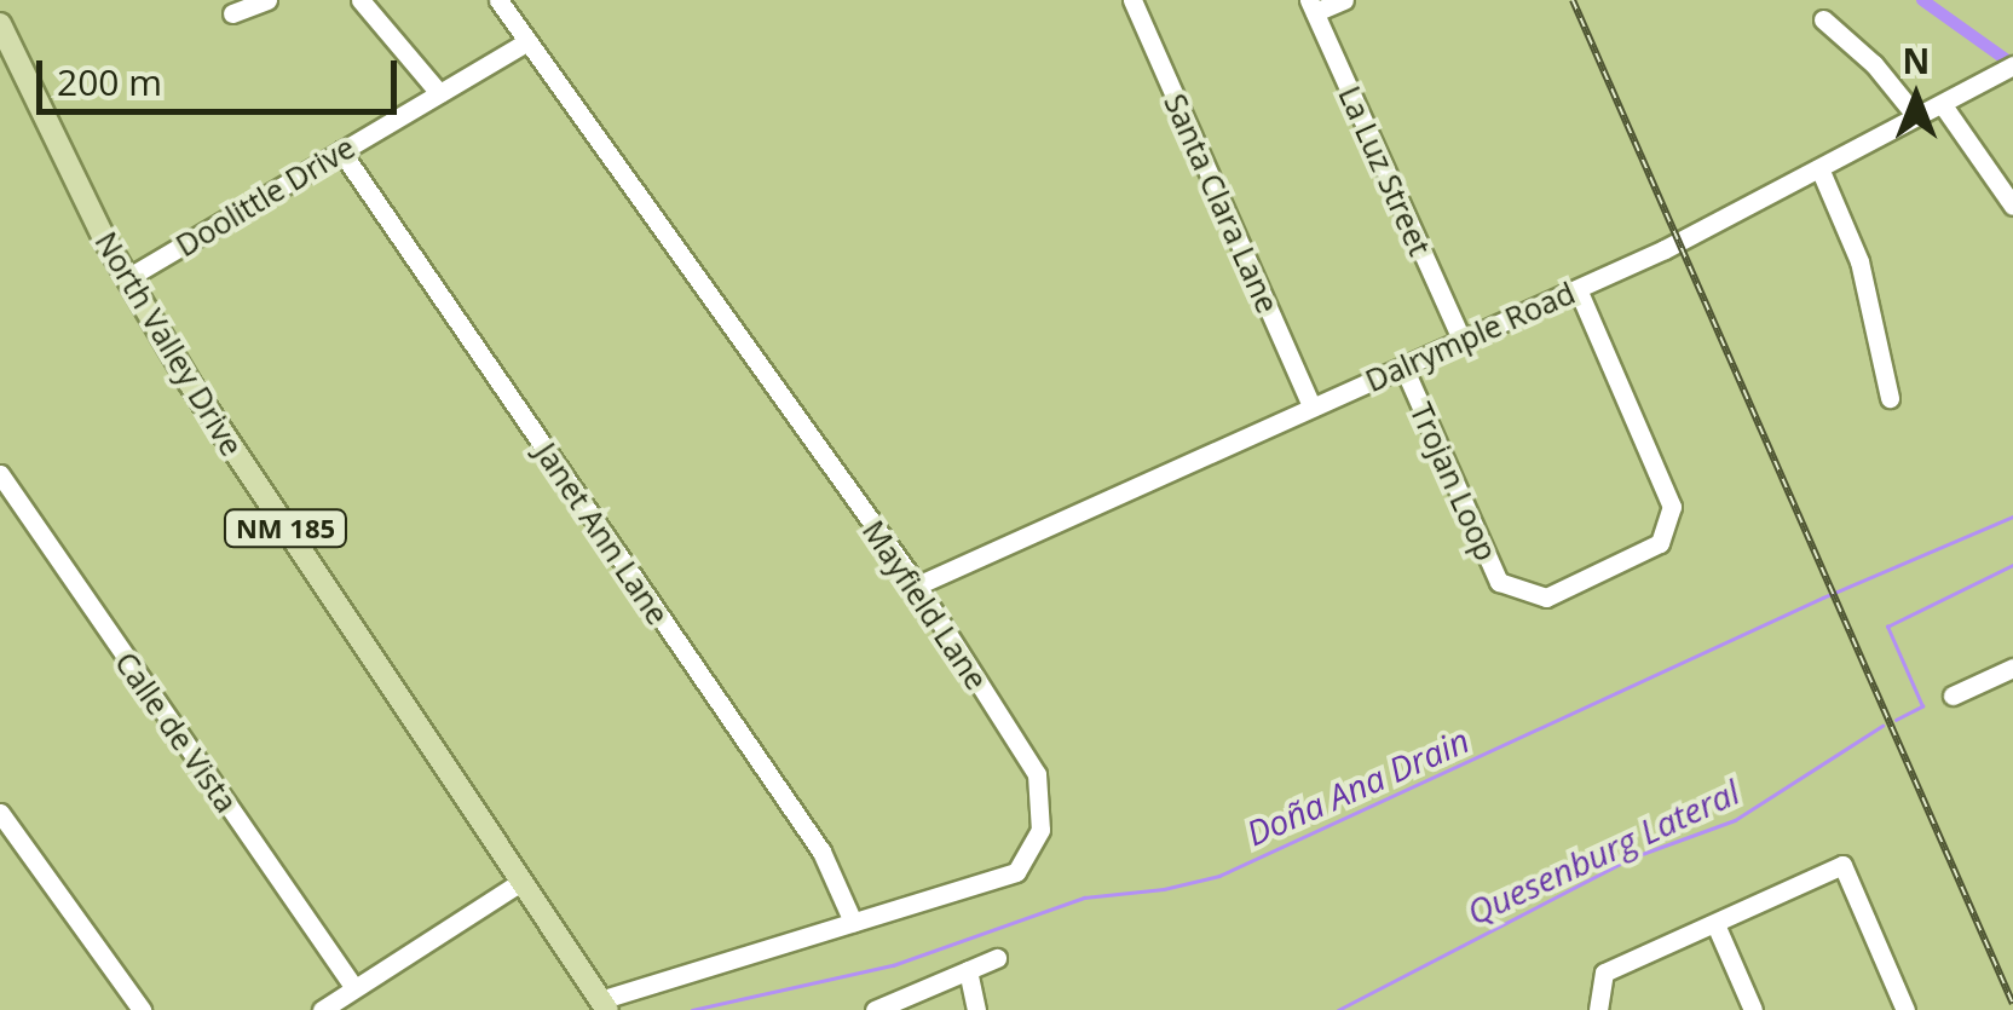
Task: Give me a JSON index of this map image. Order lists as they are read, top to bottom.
{
  "streets": {
    "main road": ["North Valley Drive", "NM 185"],
    "street": [
      "La Luz Street",
      "Doolittle Drive",
      "Santa Clara Lane",
      "Dalrymple Road",
      "Trojan Loop",
      "Janet Ann Lane",
      "Mayfield Lane",
      "Calle de Vista"
    ]
  },
  "crossings": [
    ["La Luz Street", "Dalrymple Road"],
    ["Doolittle Drive", "North Valley Drive"],
    ["Doolittle Drive", "Janet Ann Lane"],
    ["Doolittle Drive", "Mayfield Lane"],
    ["Santa Clara Lane", "Dalrymple Road"],
    ["Dalrymple Road", "Trojan Loop"],
    ["Dalrymple Road", "Mayfield Lane"],
    ["North Valley Drive", "Mayfield Lane"],
    ["Janet Ann Lane", "Mayfield Lane"]
  ],
  "water": ["Doña Ana Drain", "Quesenburg Lateral"],
  "scale_bar": "200 m",
  "north": "top"
}
